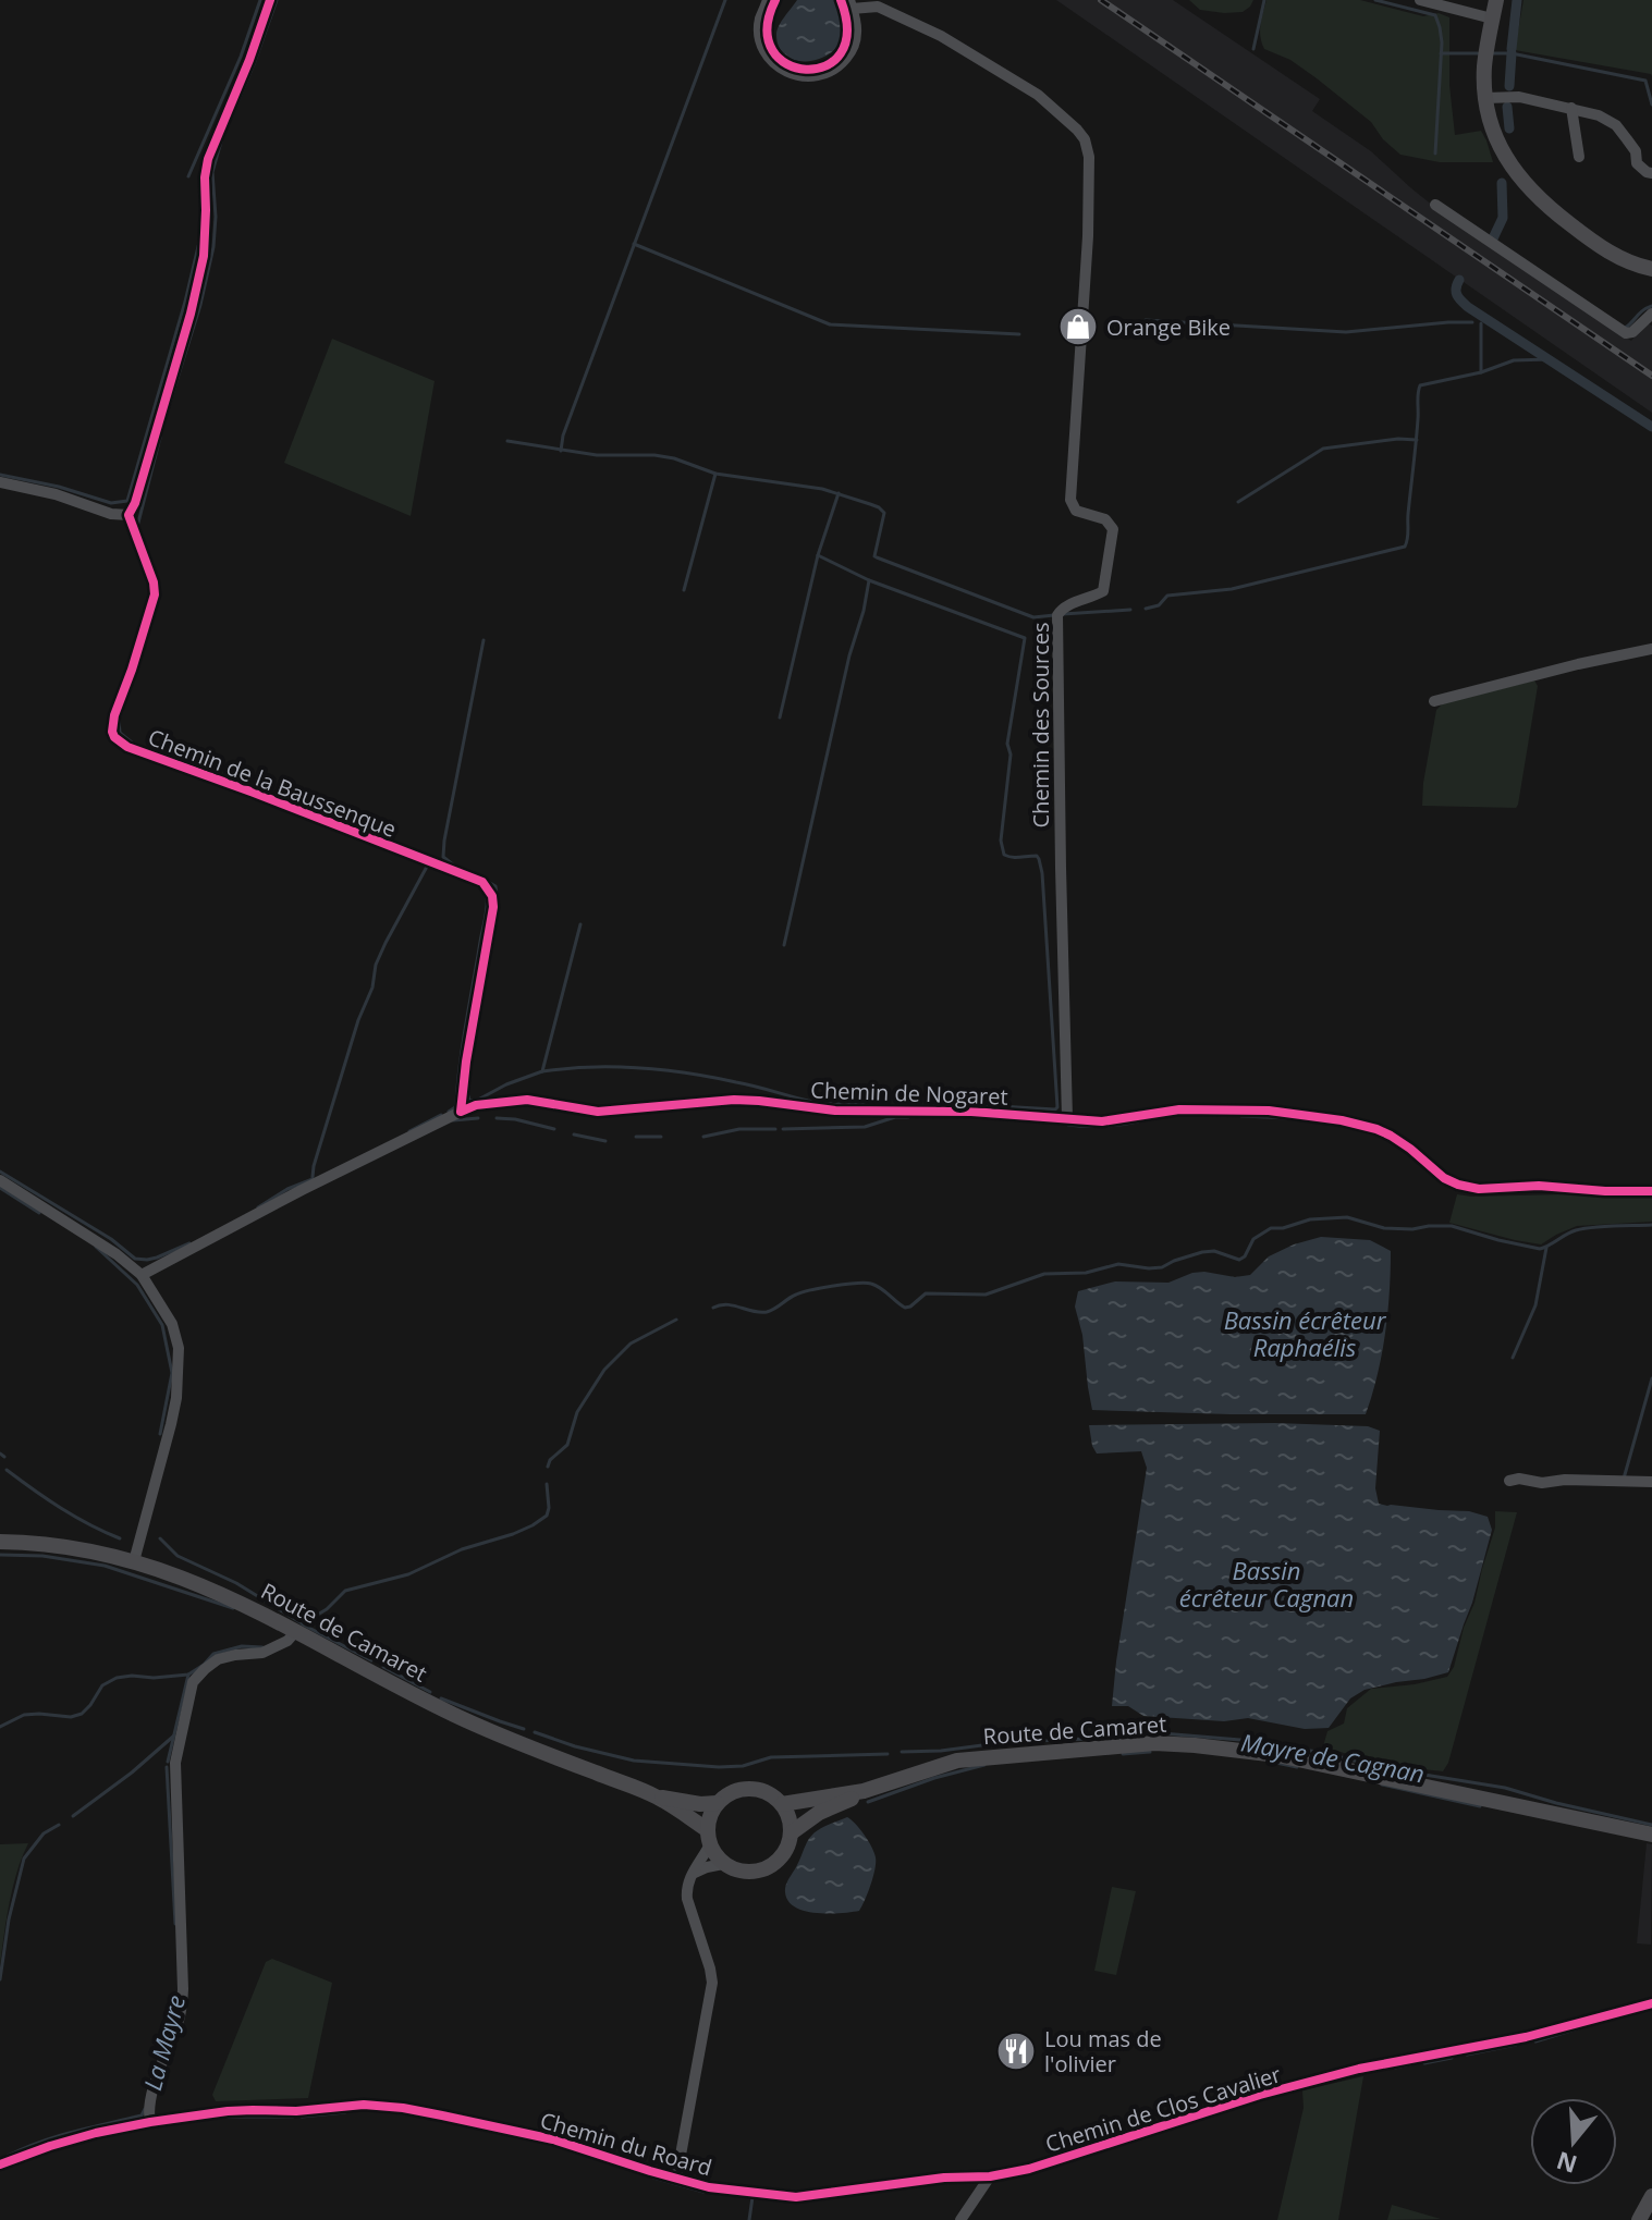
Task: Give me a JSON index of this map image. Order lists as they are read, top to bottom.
{
  "streets": {
    "main road": ["Route de Camaret"],
    "street": [
      "Chemin des Sources",
      "Chemin de la Baussenque",
      "Chemin de Nogaret",
      "Chemin de Clos Cavalier",
      "Chemin du Roard"
    ]
  },
  "crossings": [
    ["Chemin des Sources", "Chemin de Nogaret"],
    ["Chemin de la Baussenque", "Chemin de Nogaret"],
    ["Chemin de Clos Cavalier", "Chemin du Roard"]
  ],
  "water": [
    "Bassin écrêteur Raphaélis",
    "Bassin écrêteur Cagnan",
    "Mayre de Cagnan",
    "La Mayre"
  ],
  "places": {
    "shop": ["Orange Bike"],
    "restaurant": ["Lou mas de l'olivier"]
  },
  "north": "bottom"
}
